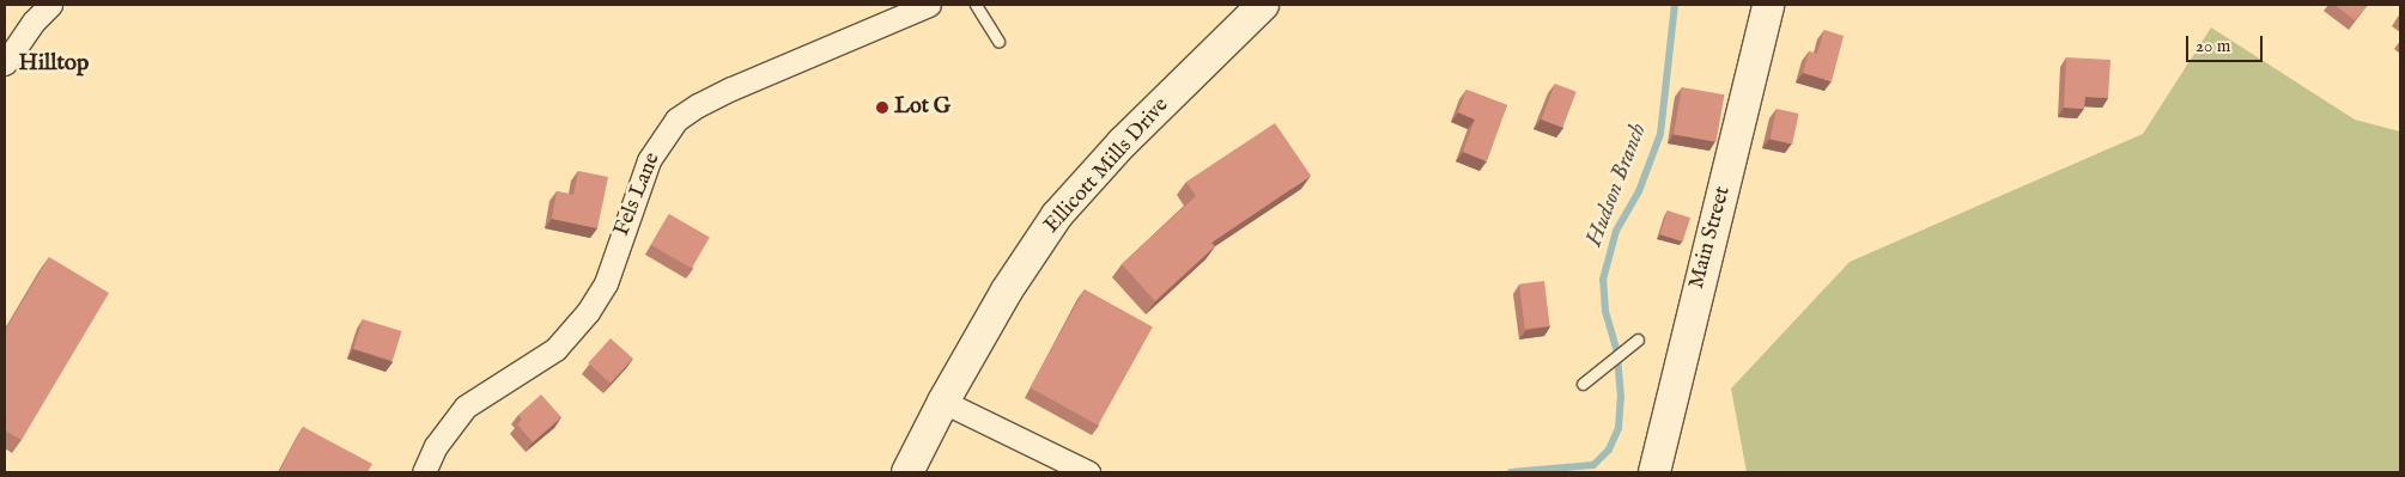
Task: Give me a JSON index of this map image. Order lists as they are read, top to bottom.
{
  "streets": {
    "main road": ["Ellicott Mills Drive", "Main Street"],
    "street": ["Fels Lane"]
  },
  "districts": ["Hilltop"],
  "water": ["Hudson Branch"],
  "places": ["Lot G"],
  "scale_bar": "20 m"
}
